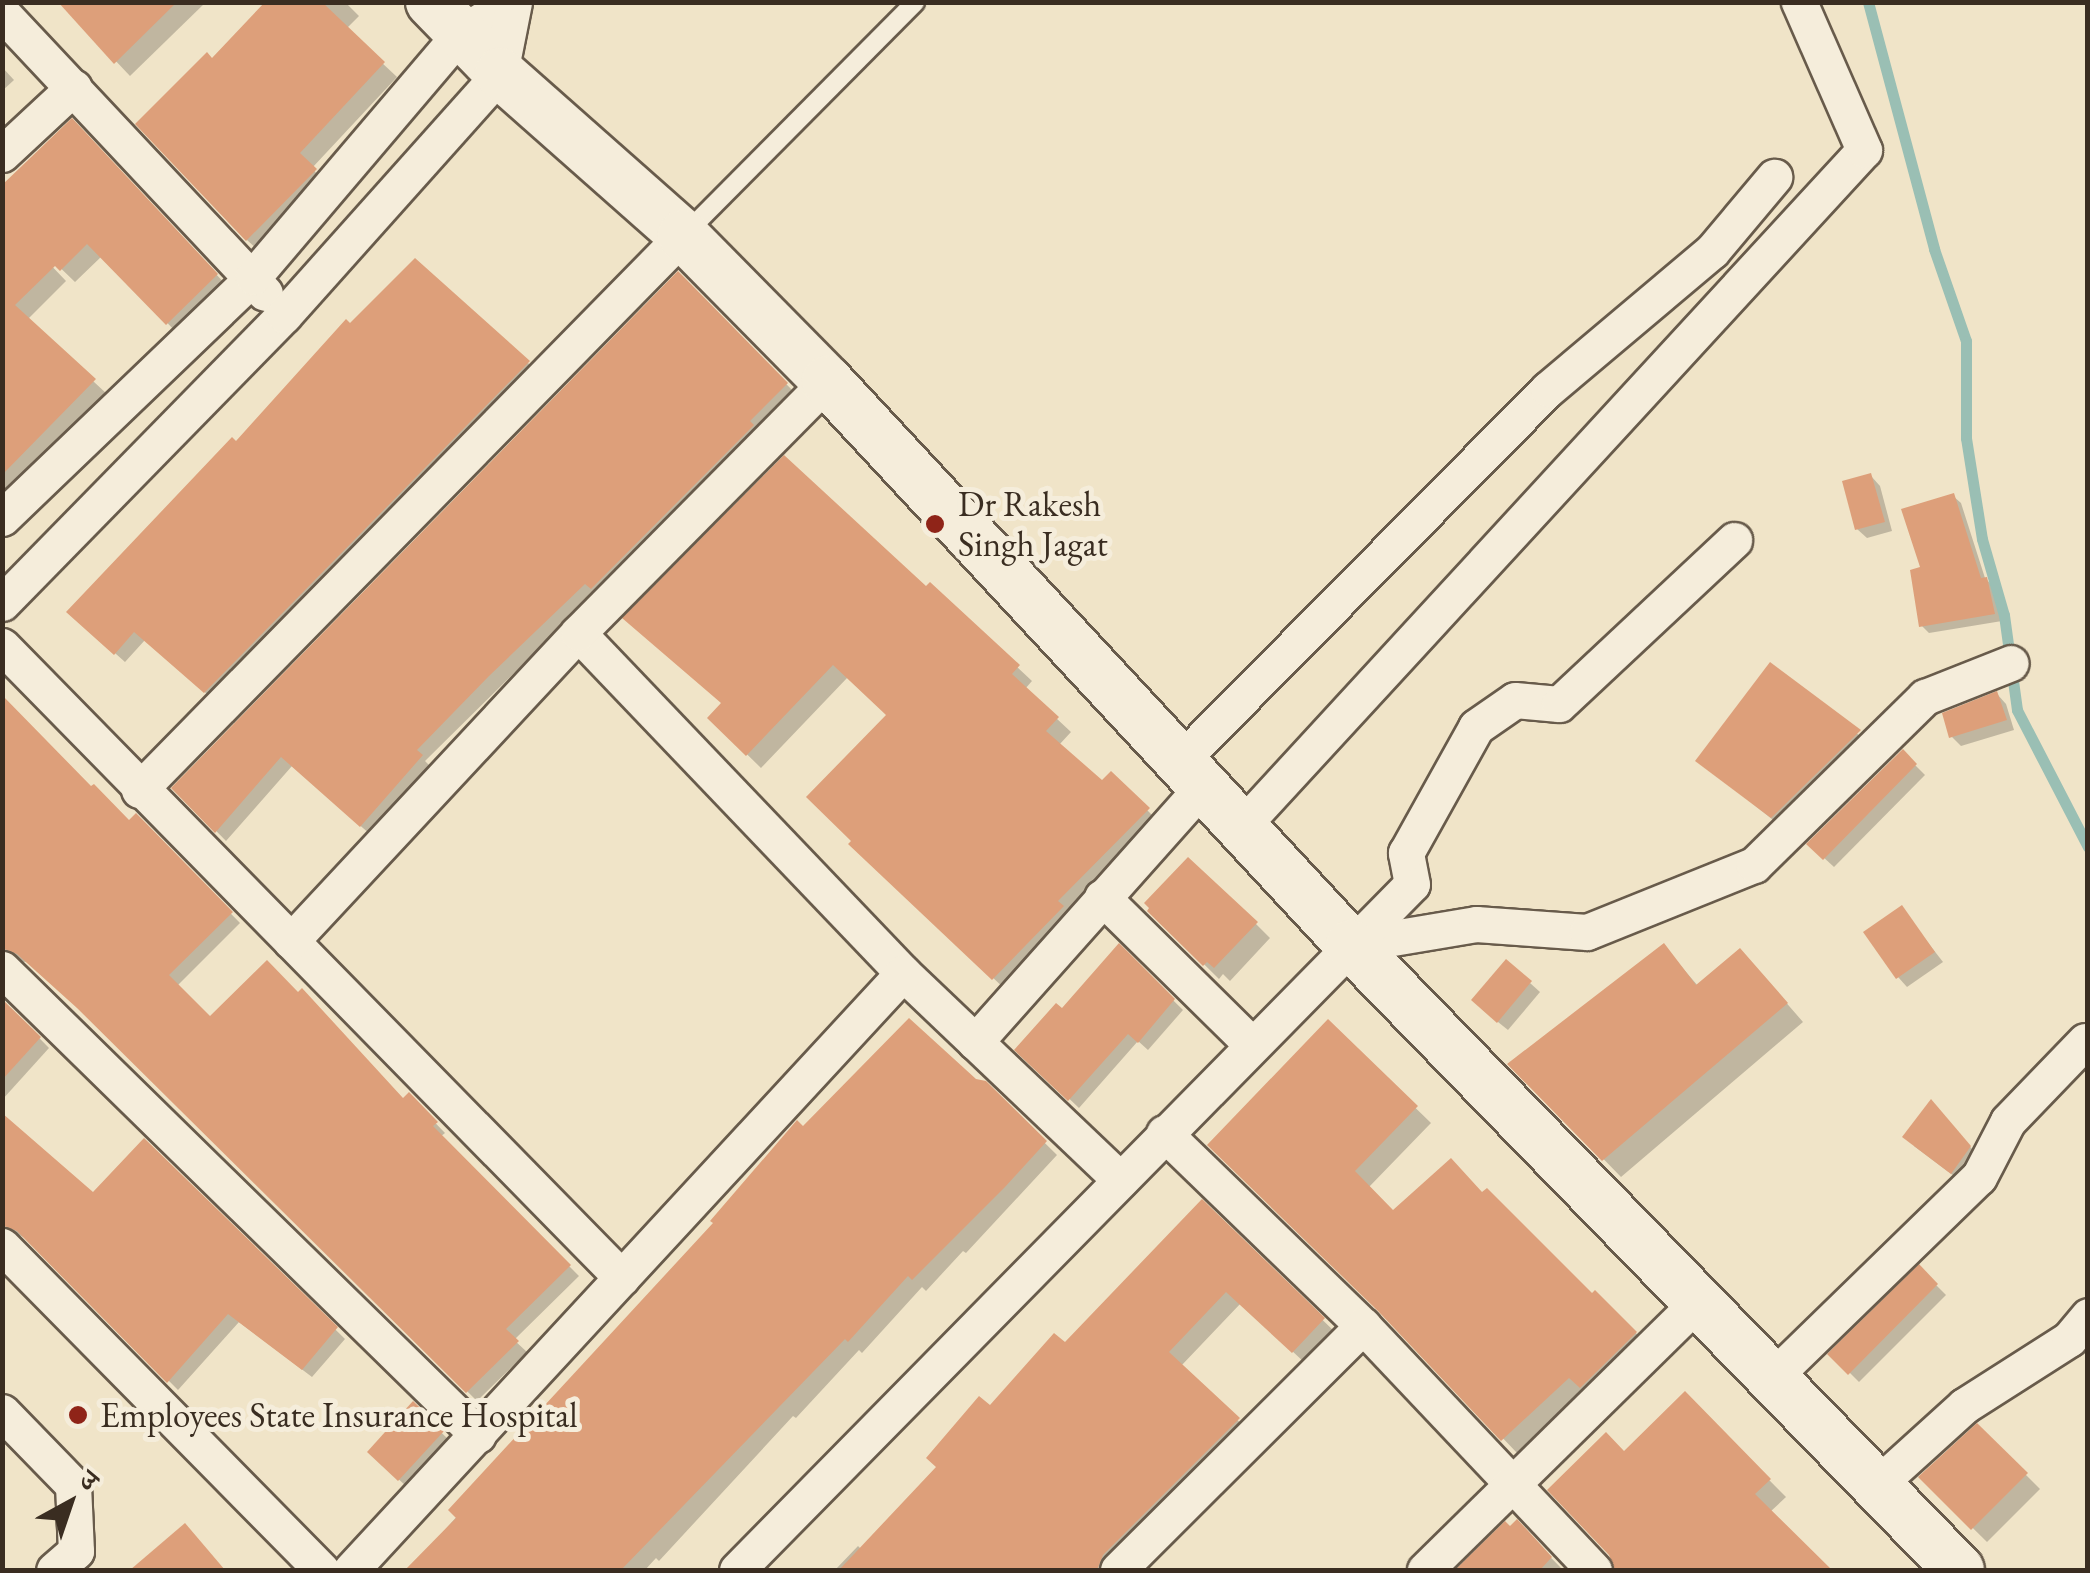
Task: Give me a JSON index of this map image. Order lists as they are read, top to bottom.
{
  "places": ["Dr Rakesh Singh Jagat", "Employees State Insurance Hospital"],
  "north": "top right"
}
